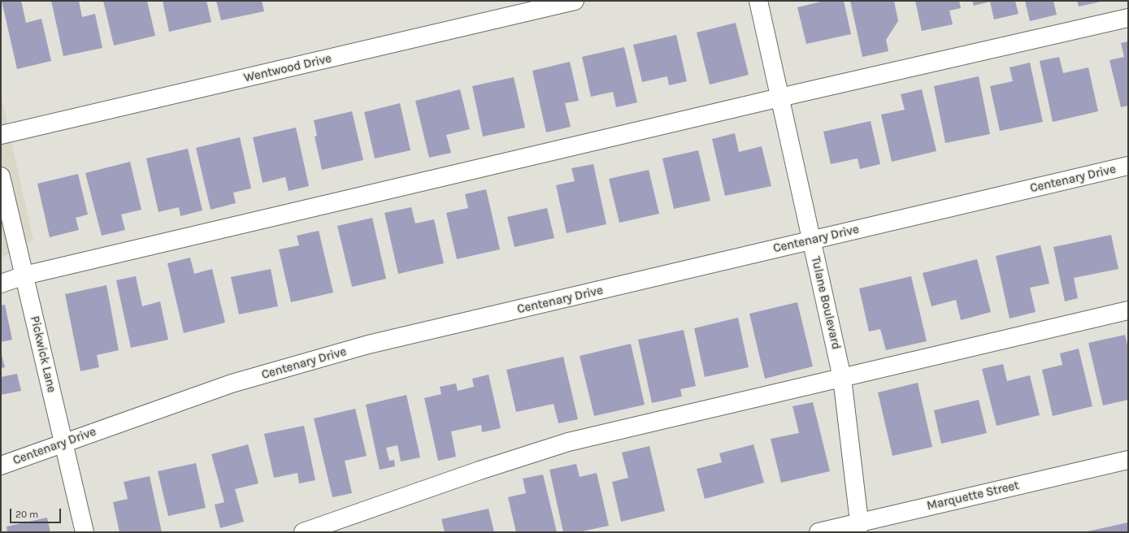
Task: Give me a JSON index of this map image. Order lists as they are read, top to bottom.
{
  "streets": {
    "street": [
      "Wentwood Drive",
      "Centenary Drive",
      "Tulane Boulevard",
      "Pickwick Lane",
      "Marquette Street"
    ]
  },
  "crossings": [
    ["Centenary Drive", "Tulane Boulevard"],
    ["Centenary Drive", "Pickwick Lane"],
    ["Tulane Boulevard", "Marquette Street"]
  ],
  "scale_bar": "20 m"
}
